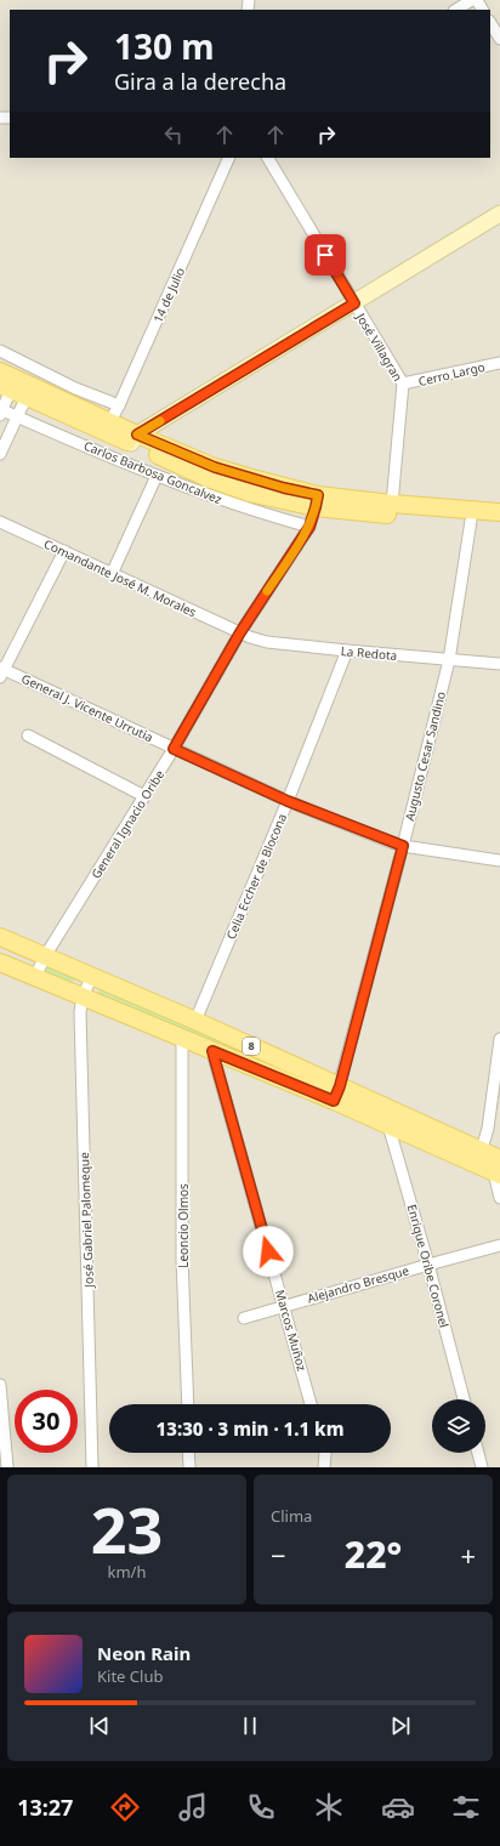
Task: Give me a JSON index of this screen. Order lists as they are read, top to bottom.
{
  "streets": {
    "main road": ["8"],
    "street": [
      "14 de Julio",
      "José Villagran",
      "Cerro Largo",
      "Carlos Barbosa Goncalvez",
      "Comandante José M. Morales",
      "La Redota",
      "General J. Vicente Urrutia",
      "Augusto Cesar Sandino",
      "General Ignacio Oribe",
      "Celia Eccher de Blocona",
      "José Gabriel Palomeque",
      "Leoncio Olmos",
      "Enrique Oribe Coronel",
      "Alejandro Bresque",
      "Marcos Muñoz"
    ]
  },
  "crossings": [
    ["José Villagran", "Cerro Largo"],
    ["Carlos Barbosa Goncalvez", "General Ignacio Oribe"],
    ["Comandante José M. Morales", "La Redota"],
    ["Comandante José M. Morales", "General Ignacio Oribe"],
    ["La Redota", "Augusto Cesar Sandino"],
    ["La Redota", "General Ignacio Oribe"],
    ["La Redota", "Celia Eccher de Blocona"],
    ["General J. Vicente Urrutia", "Augusto Cesar Sandino"],
    ["General J. Vicente Urrutia", "General Ignacio Oribe"],
    ["General J. Vicente Urrutia", "Celia Eccher de Blocona"],
    ["Augusto Cesar Sandino", "8"],
    ["General Ignacio Oribe", "8"],
    ["Celia Eccher de Blocona", "8"],
    ["8", "José Gabriel Palomeque"],
    ["8", "Leoncio Olmos"],
    ["8", "Enrique Oribe Coronel"],
    ["8", "Marcos Muñoz"],
    ["Enrique Oribe Coronel", "Alejandro Bresque"],
    ["Alejandro Bresque", "Marcos Muñoz"]
  ],
  "page": {
    "turn": ["130 m", "Gira a la derecha"],
    "limit": "30",
    "trip": "13:30 · 3 min · 1.1 km",
    "tile": [
      ["23", "km/h"],
      "Clima"
    ],
    "heat": ["−", "22°", "+"],
    "song": ["Neon Rain", "Kite Club"],
    "tabs": "13:27"
  }
}
